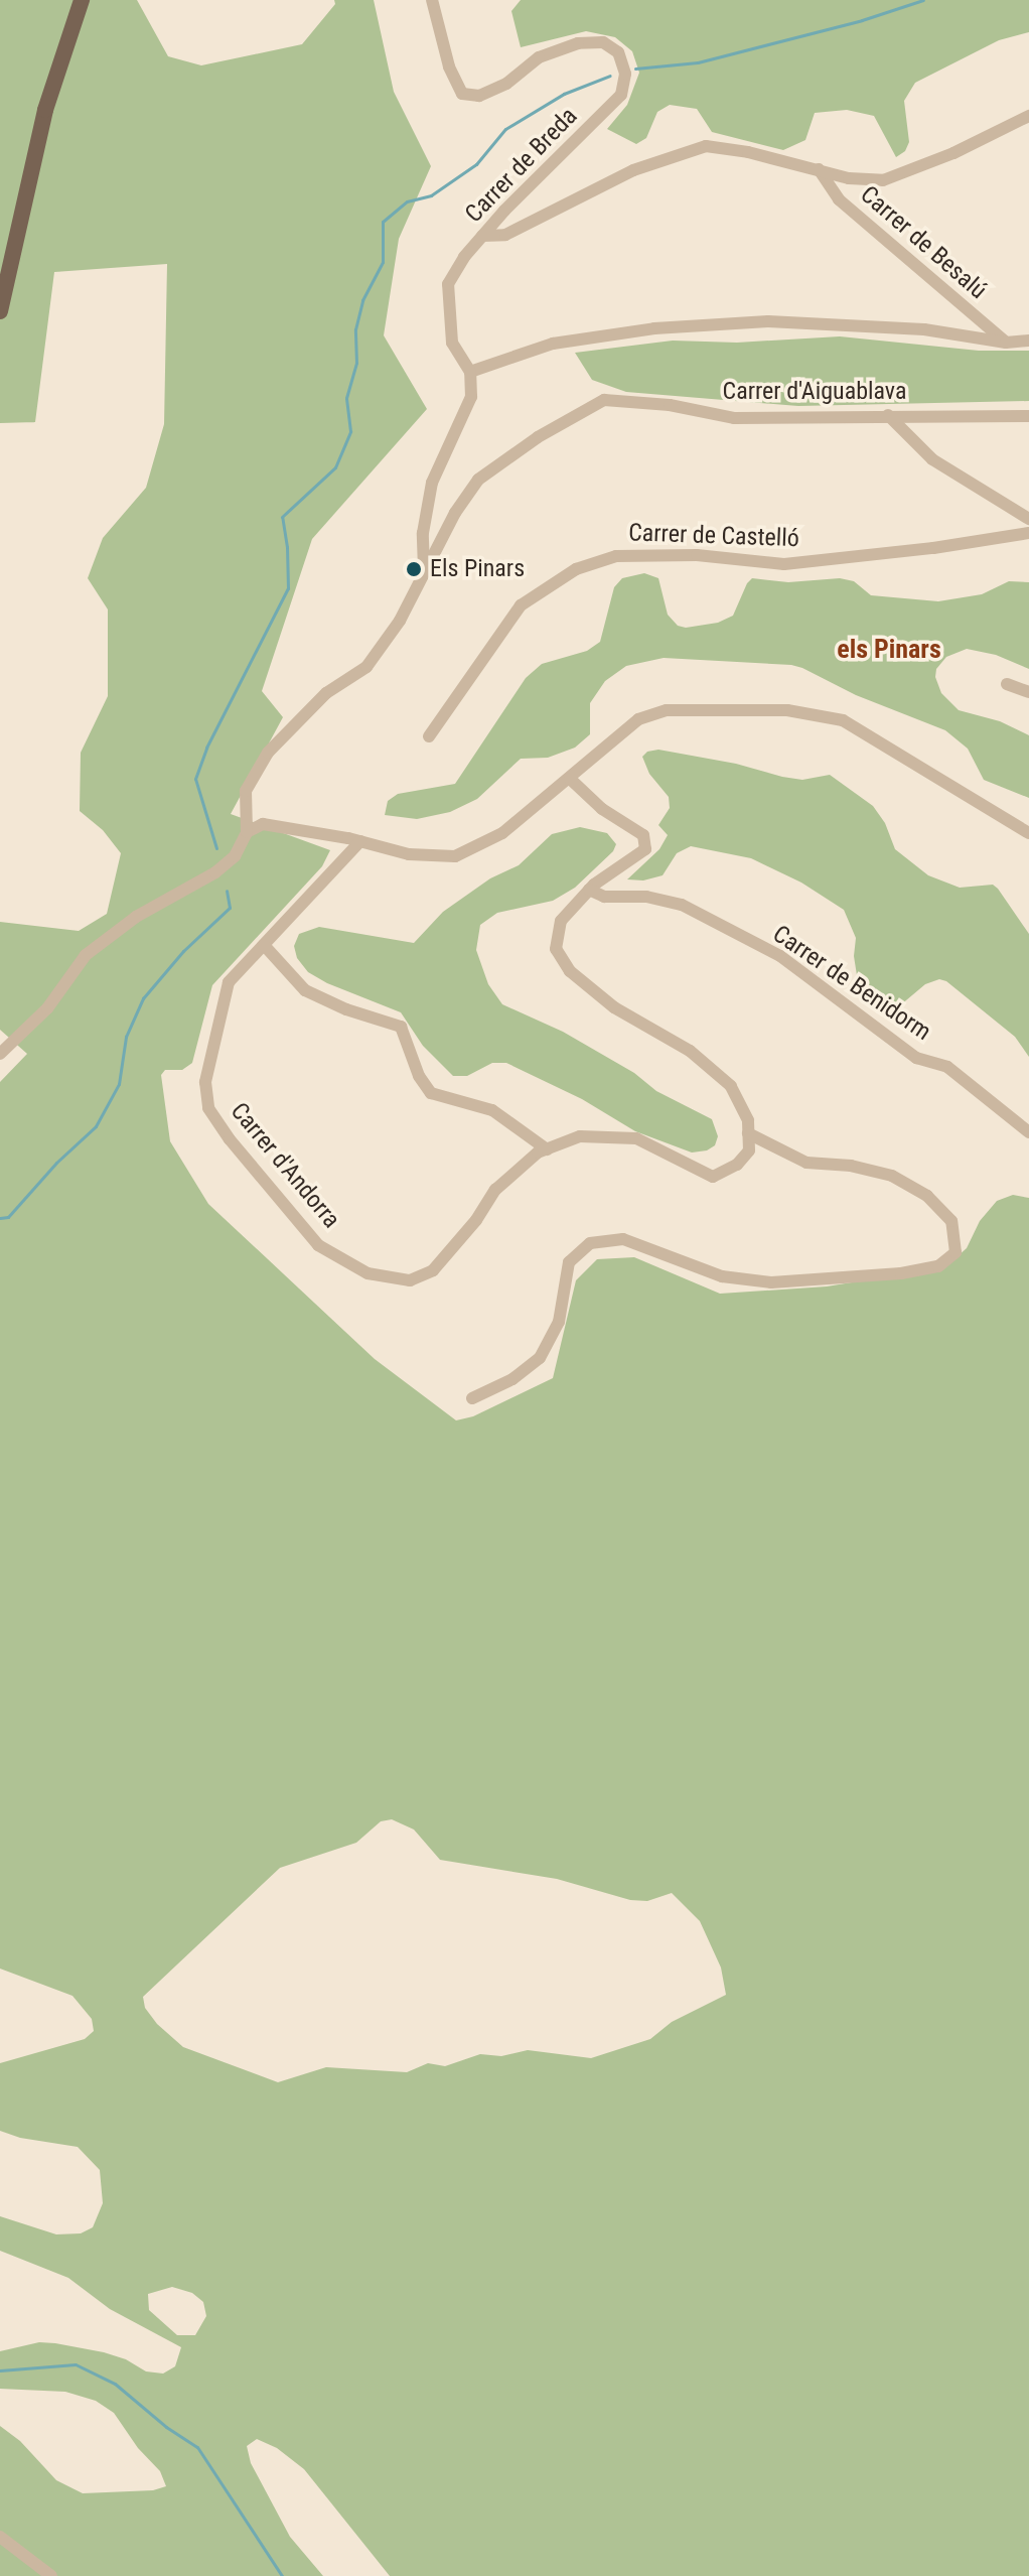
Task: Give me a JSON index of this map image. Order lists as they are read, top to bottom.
{
  "streets": {
    "street": [
      "Carrer de Breda",
      "Carrer de Besalú",
      "Carrer d'Aiguablava",
      "Carrer de Castelló",
      "Carrer de Benidorm",
      "Carrer d'Andorra"
    ]
  },
  "districts": ["els Pinars"],
  "places": ["Els Pinars"]
}
